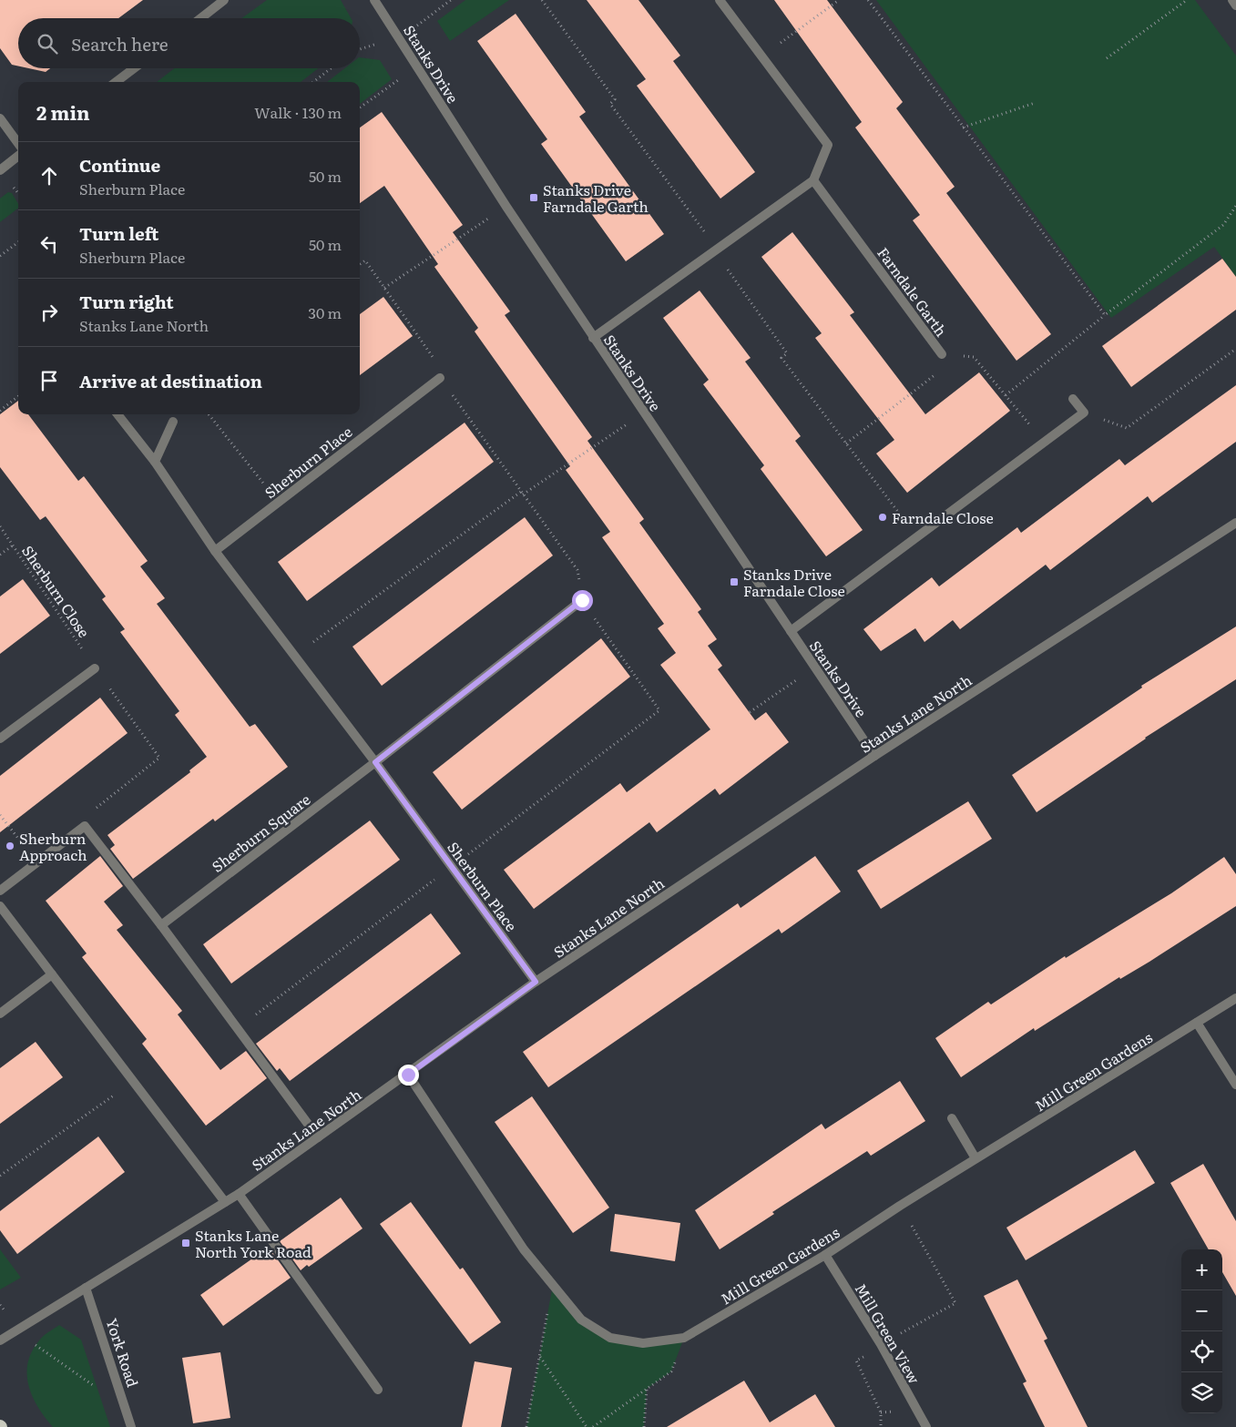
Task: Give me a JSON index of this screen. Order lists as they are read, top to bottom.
{
  "streets": {
    "street": [
      "Stanks Drive",
      "Farndale Garth",
      "Sherburn Place",
      "Stanks Lane North",
      "Sherburn Square",
      "Mill Green Gardens",
      "Mill Green View",
      "York Road"
    ],
    "path": ["Sherburn Close"]
  },
  "crossings": [
    ["Stanks Drive", "Stanks Lane North"],
    ["Sherburn Place", "Stanks Lane North"],
    ["Sherburn Place", "Sherburn Square"],
    ["Stanks Lane North", "Mill Green Gardens"],
    ["Stanks Lane North", "York Road"],
    ["Mill Green Gardens", "Mill Green View"]
  ],
  "places": {
    "transit": ["Stanks Drive Farndale Garth", "Stanks Drive Farndale Close", "Stanks Lane North York Road"],
    "other": ["Farndale Close", "Sherburn Approach"]
  },
  "page": {
    "search": "Search here",
    "heading": ["2 min", "Walk · 130 m"],
    "list": [
      ["Continue", "Sherburn Place", "50 m"],
      ["Turn left", "Sherburn Place", "50 m"],
      ["Turn right", "Stanks Lane North", "30 m"],
      "Arrive at destination"
    ],
    "map_buttons": ["+", "−"]
  }
}
